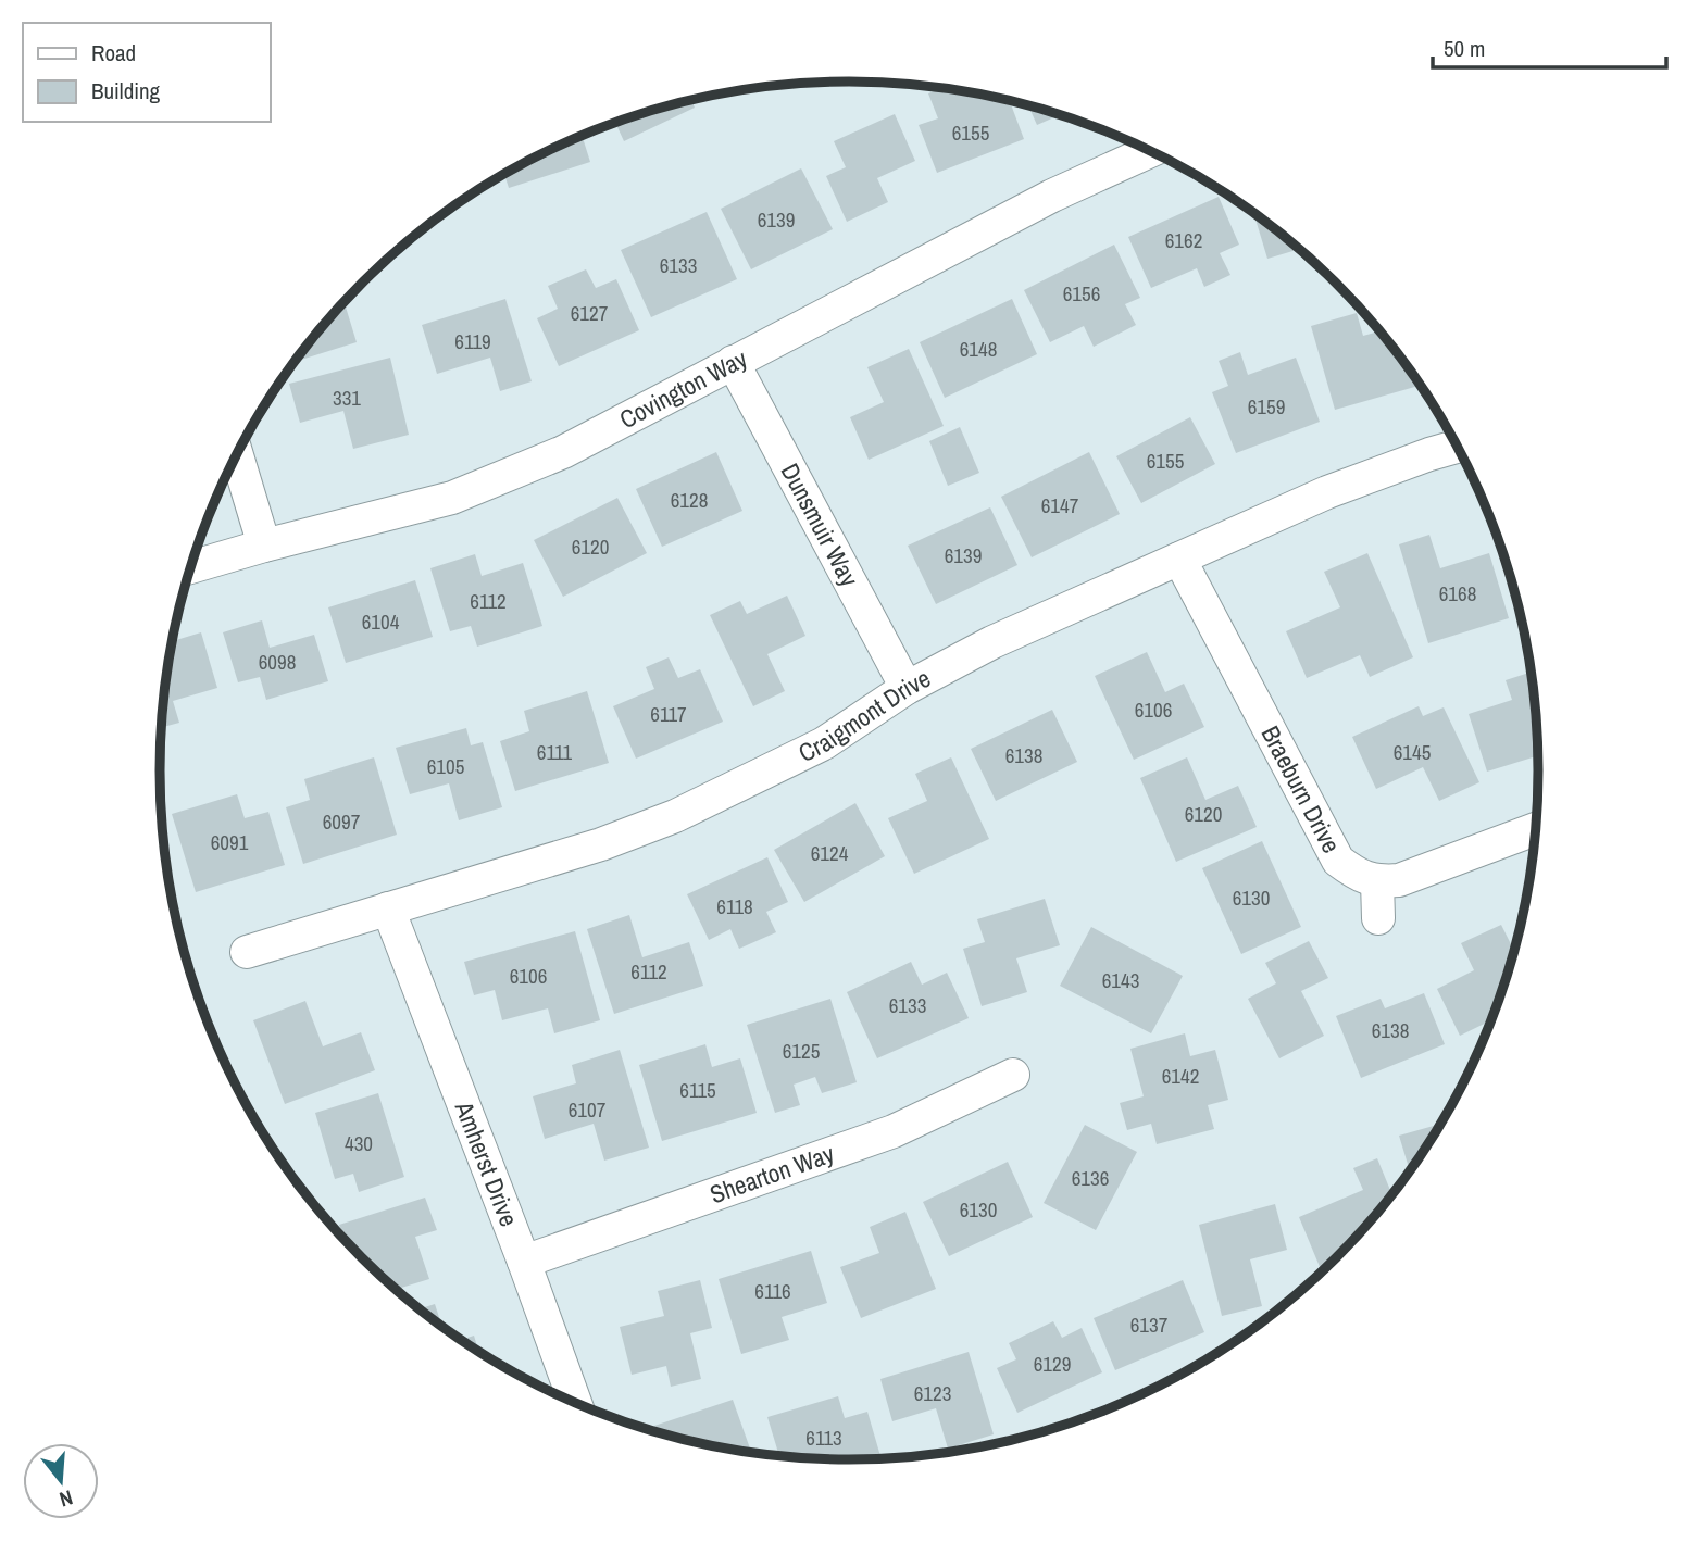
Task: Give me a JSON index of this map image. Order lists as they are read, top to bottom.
{
  "streets": {
    "street": [
      "Covington Way",
      "Dunsmuir Way",
      "Craigmont Drive",
      "Braeburn Drive",
      "Amherst Drive",
      "Shearton Way"
    ]
  },
  "crossings": [
    ["Covington Way", "Dunsmuir Way"],
    ["Dunsmuir Way", "Craigmont Drive"],
    ["Craigmont Drive", "Braeburn Drive"],
    ["Craigmont Drive", "Amherst Drive"],
    ["Amherst Drive", "Shearton Way"]
  ],
  "house_numbers": [
    "6155",
    "6139",
    "6162",
    "6133",
    "6156",
    "6127",
    "6119",
    "6148",
    "331",
    "6159",
    "6155",
    "6128",
    "6147",
    "6120",
    "6139",
    "6168",
    "6112",
    "6104",
    "6098",
    "6106",
    "6117",
    "6111",
    "6145",
    "6138",
    "6105",
    "6120",
    "6097",
    "6091",
    "6124",
    "6130",
    "6118",
    "6112",
    "6106",
    "6143",
    "6133",
    "6138",
    "6125",
    "6142",
    "6115",
    "6107",
    "430",
    "6136",
    "6130",
    "6116",
    "6137",
    "6129",
    "6123",
    "6113"
  ],
  "legend": ["Road", "Building"],
  "scale_bar": "50 m",
  "north": "bottom"
}
